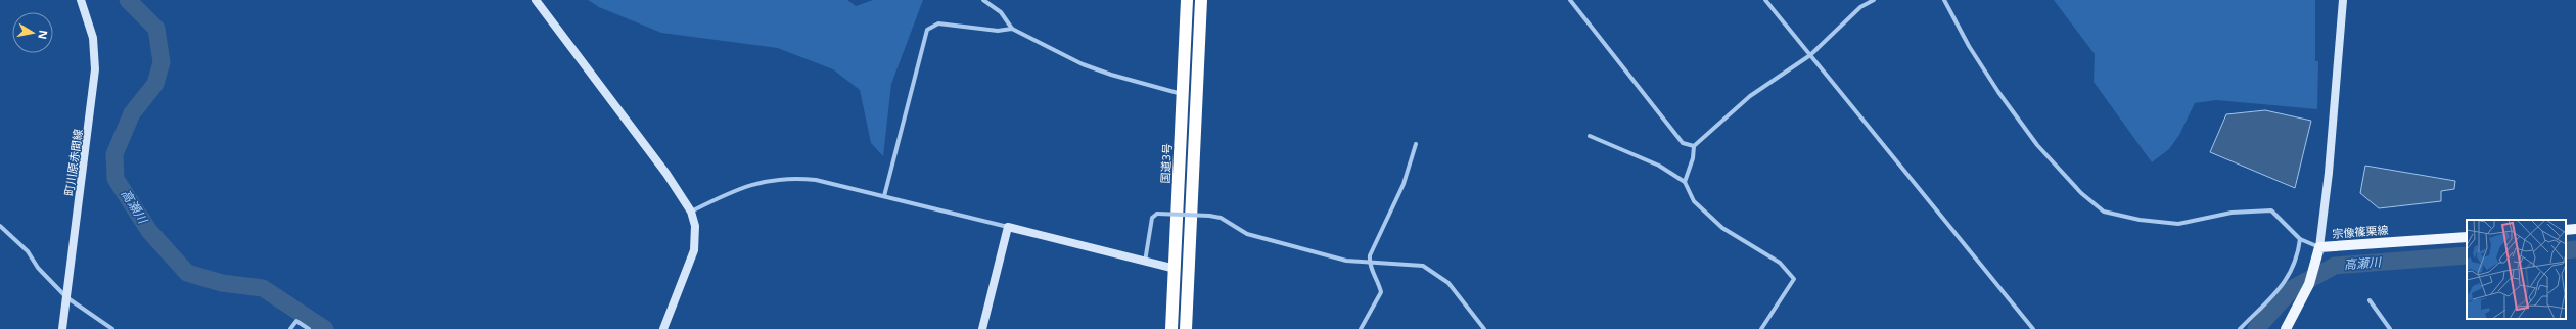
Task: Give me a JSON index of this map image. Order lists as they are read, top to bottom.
{
  "streets": {
    "highway": ["国道3号"],
    "main road": ["宗像篠栗線"],
    "street": ["町川原赤間線"]
  },
  "water": ["高瀬川"],
  "north": "right"
}
